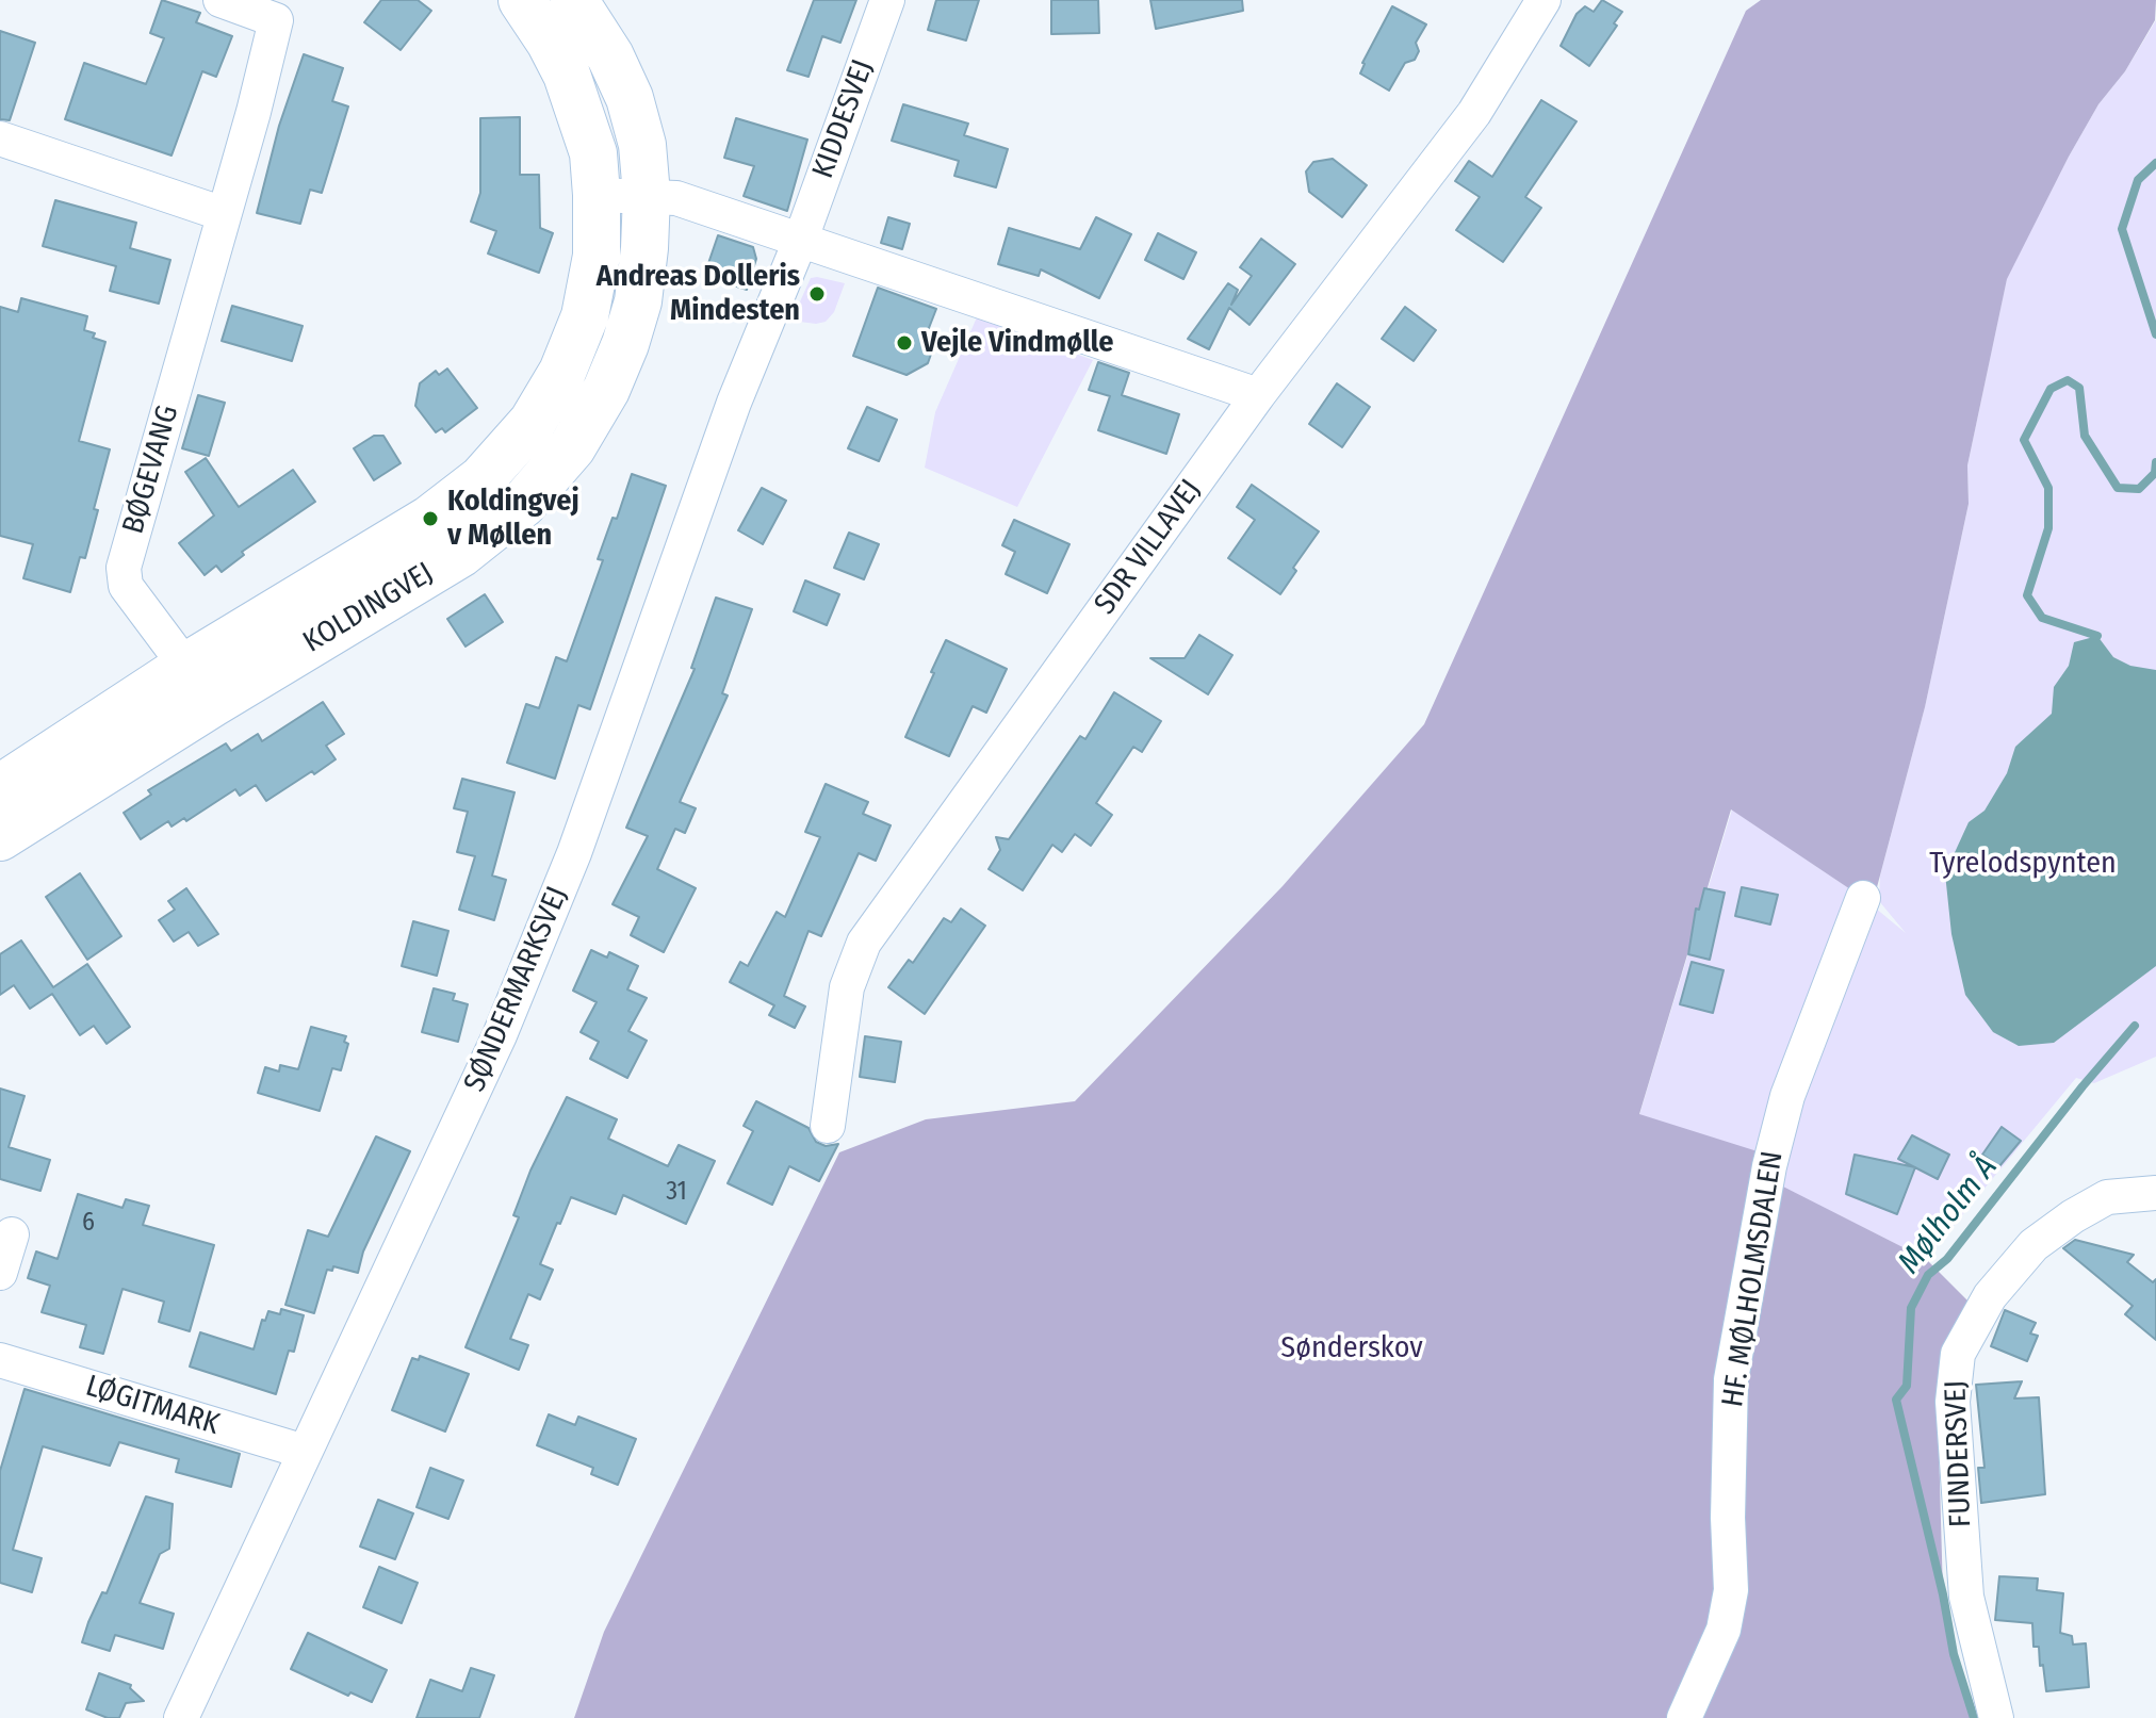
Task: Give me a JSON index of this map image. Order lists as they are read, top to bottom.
{
  "streets": {
    "main road": ["KOLDINGVEJ"],
    "street": [
      "KIDDESVEJ",
      "BØGEVANG",
      "SDR VILLAVEJ",
      "SØNDERMARKSVEJ",
      "HF. MØLHOLMSDALEN",
      "LØGITMARK",
      "FUNDERSVEJ"
    ]
  },
  "crossings": [
    ["KIDDESVEJ", "SØNDERMARKSVEJ"],
    ["BØGEVANG", "KOLDINGVEJ"],
    ["SØNDERMARKSVEJ", "LØGITMARK"]
  ],
  "water": ["Mølholm Å"],
  "parks": ["Tyrelodspynten", "Sønderskov"],
  "places": ["Andreas Dolleris Mindesten", "Vejle Vindmølle", "Koldingvej v Møllen"],
  "house_numbers": ["31", "6"]
}
